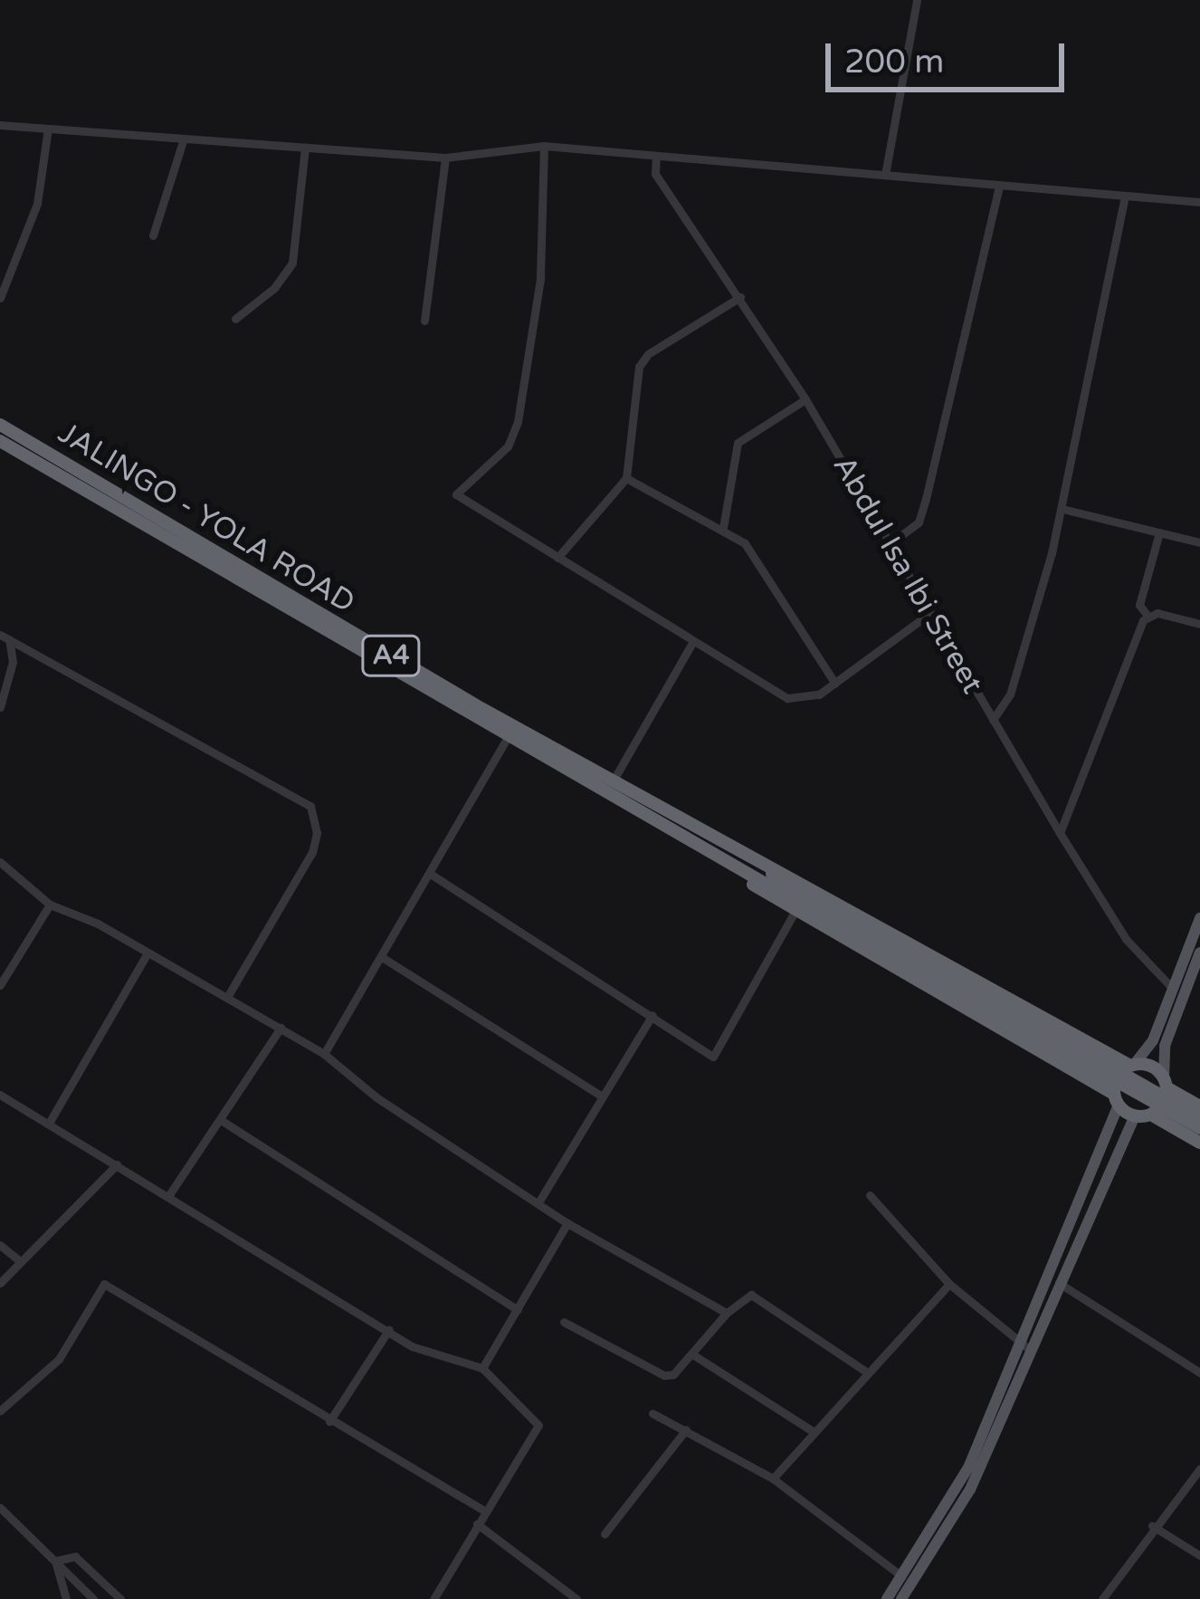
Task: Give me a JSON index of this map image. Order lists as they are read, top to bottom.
{
  "streets": {
    "highway": ["JALINGO - YOLA ROAD", "A4"],
    "street": ["Abdul Isa Ibi Street"]
  },
  "crossings": [
    ["JALINGO - YOLA ROAD", "A4"]
  ],
  "scale_bar": "200 m"
}
